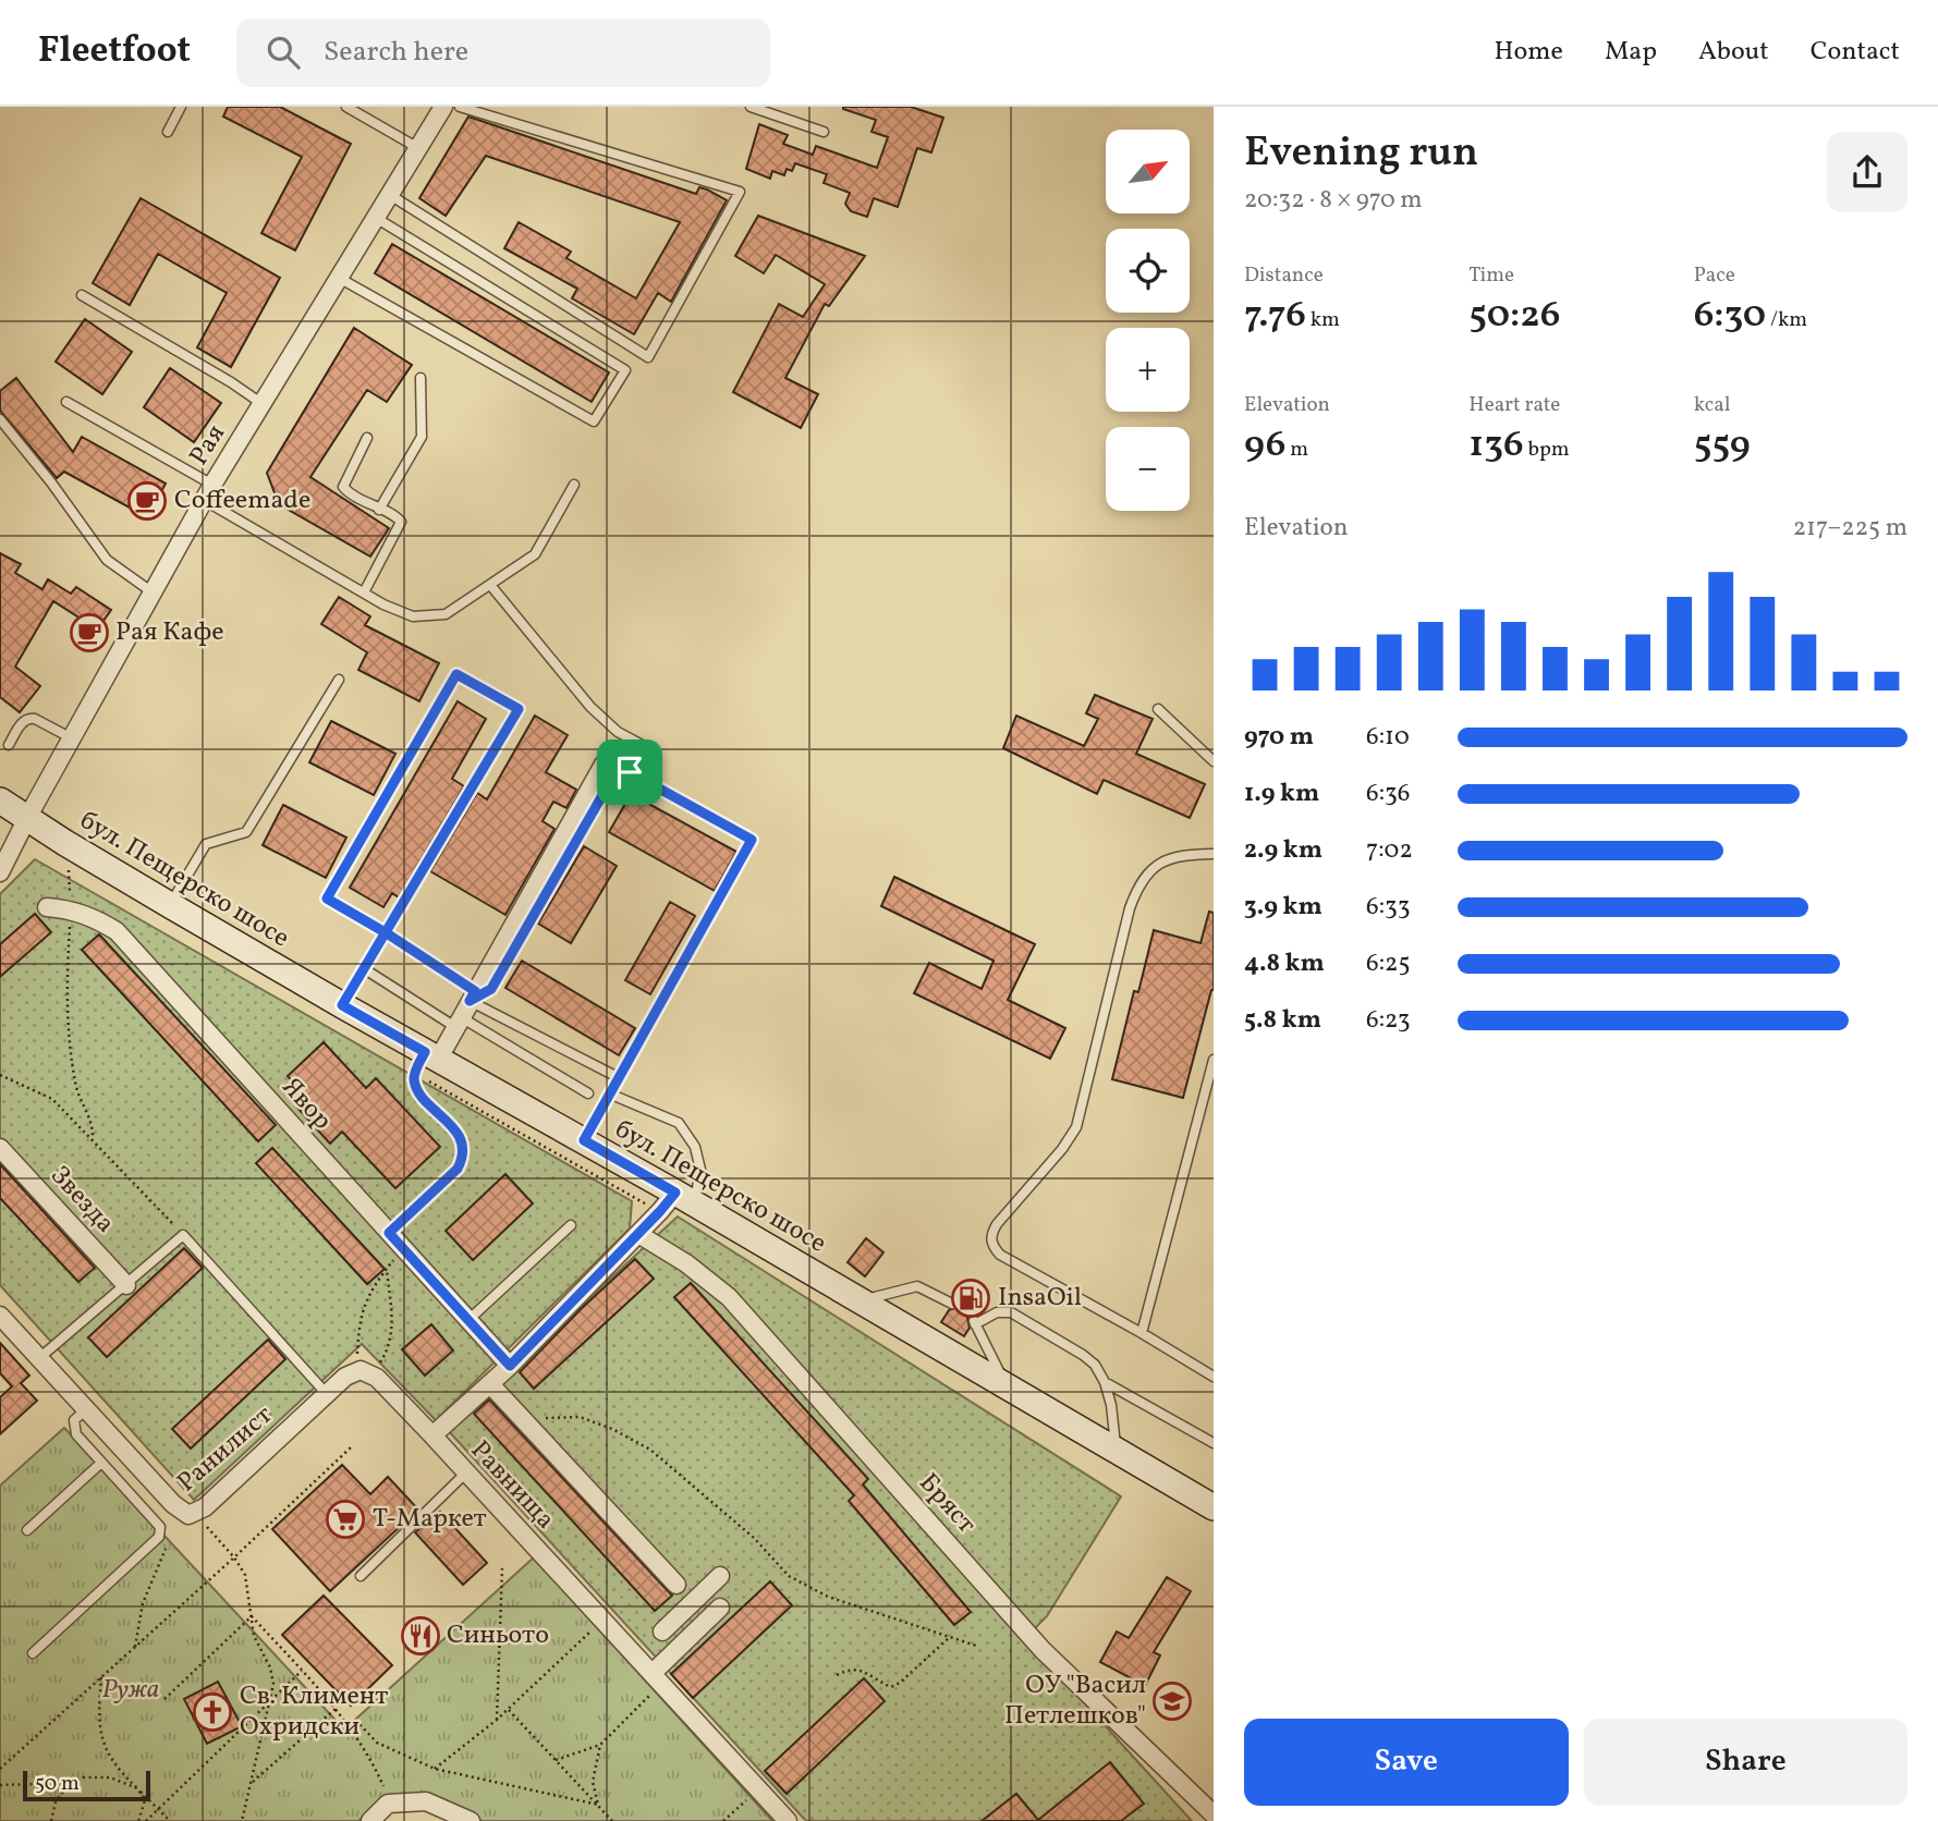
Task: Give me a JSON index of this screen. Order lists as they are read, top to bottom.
{
  "streets": {
    "main road": ["бул. Пещерско шосе"],
    "street": [
      "Рая",
      "Явор",
      "Звезда",
      "Ранилист",
      "Равнища",
      "Бряст"
    ]
  },
  "crossings": [
    ["Рая", "бул. Пещерско шосе"],
    ["бул. Пещерско шосе", "Равнища"],
    ["Явор", "Равнища"],
    ["Равнища", "Бряст"]
  ],
  "parks": ["Ружа"],
  "places": {
    "cafe": ["Coffeemade", "Рая Кафе"],
    "fuel station": ["InsaOil"],
    "supermarket": ["Т-Маркет"],
    "restaurant": ["Синьото"],
    "school or university": ["ОУ \"Васил Петлешков\""],
    "church": ["Св. Климент Охридски"]
  },
  "scale_bar": "50 m",
  "north": "top right",
  "page": {
    "header": "Fleetfoot",
    "search": "Search here",
    "nav": [
      "Home",
      "Map",
      "About",
      "Contact"
    ],
    "heading": ["Evening run", "20:32 · 8 × 970 m"],
    "map_buttons": ["+", "−"],
    "stats": [
      ["Distance", "7.76 km"],
      ["Time", "50:26"],
      ["Pace", "6:30 /km"],
      ["Elevation", "96 m"],
      ["Heart rate", "136 bpm"],
      ["kcal", "559"]
    ],
    "chart": ["Elevation", "217–225 m"],
    "list": [
      {
        "name": "970 m",
        "note": "6:10"
      },
      {
        "name": "1.9 km",
        "note": "6:36"
      },
      {
        "name": "2.9 km",
        "note": "7:02"
      },
      {
        "name": "3.9 km",
        "note": "6:33"
      },
      {
        "name": "4.8 km",
        "note": "6:25"
      },
      {
        "name": "5.8 km",
        "note": "6:23"
      }
    ],
    "buttons": ["Save", "Share"],
    "scale": "50 m"
  }
}
